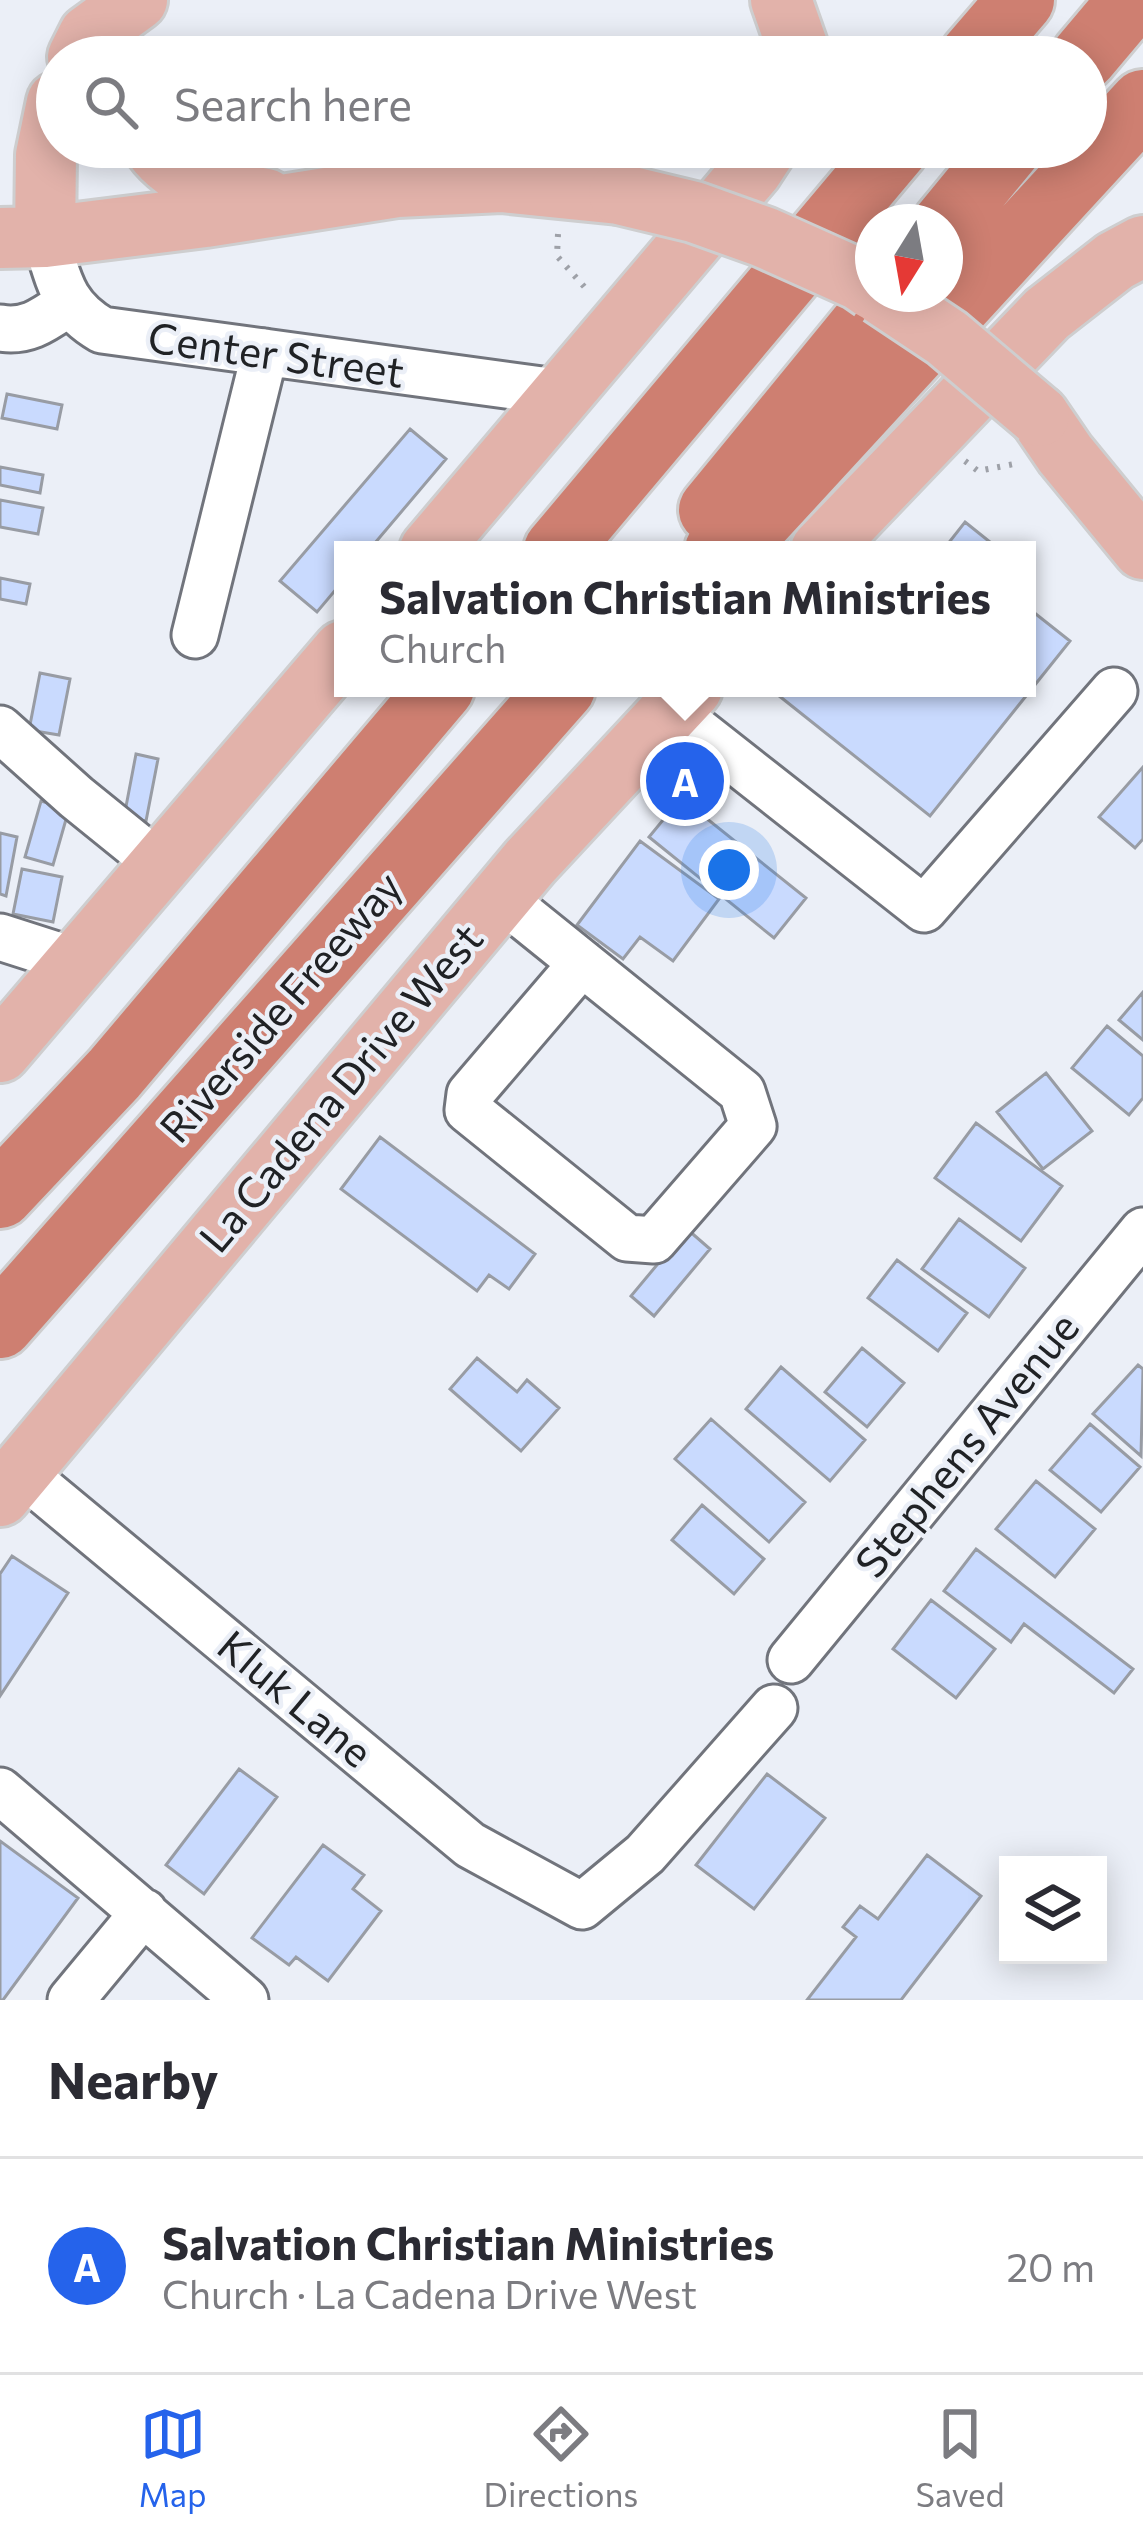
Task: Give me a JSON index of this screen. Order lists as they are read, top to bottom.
{
  "streets": {
    "highway": ["Riverside Freeway"],
    "main road": ["La Cadena Drive West"],
    "street": ["Center Street", "Stephens Avenue", "Kluk Lane"]
  },
  "crossings": [
    ["La Cadena Drive West", "Kluk Lane"]
  ],
  "north": "bottom",
  "page": {
    "search": "Search here",
    "popup": ["Salvation Christian Ministries", "Church"],
    "pins": "A",
    "heading": "Nearby",
    "list": [
      {
        "mark": "A",
        "name": "Salvation Christian Ministries",
        "note": "Church · La Cadena Drive West",
        "value": "20 m"
      }
    ],
    "nav": ["Map", "Directions", "Saved"]
  }
}
